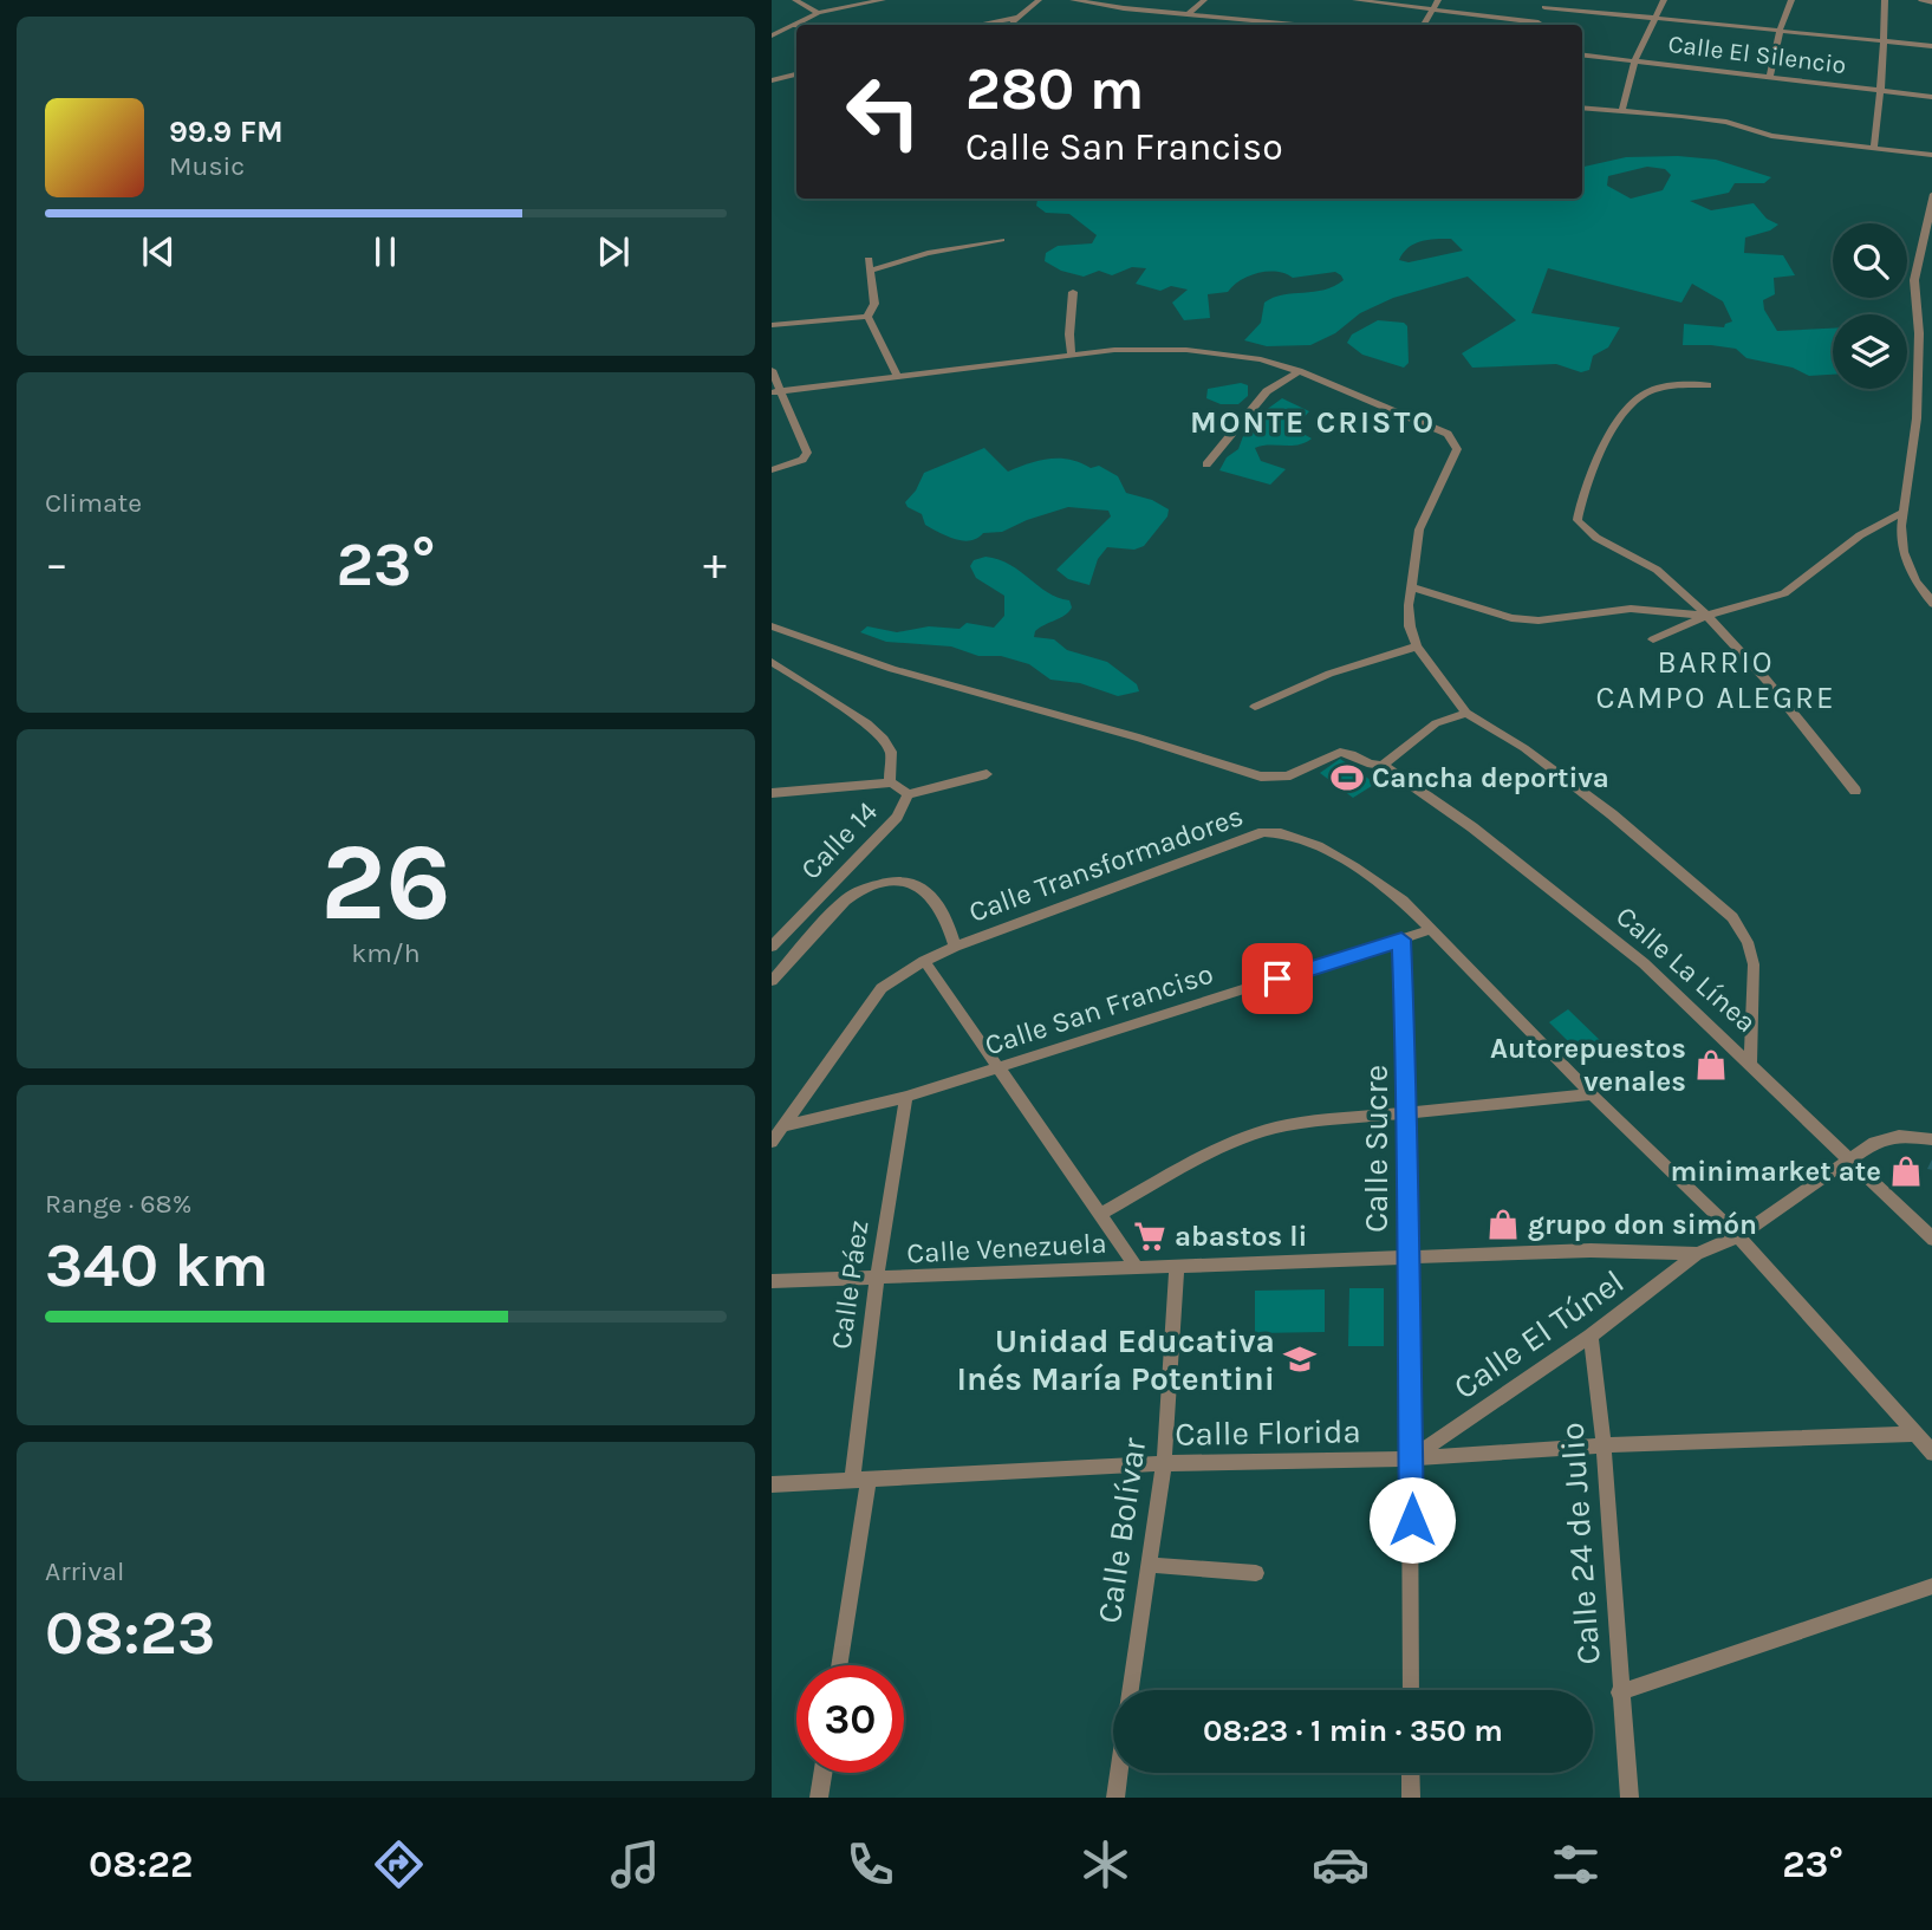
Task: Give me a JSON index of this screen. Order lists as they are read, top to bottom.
{
  "streets": {
    "street": [
      "Calle El Silencio",
      "Calle 14",
      "Calle Transformadores",
      "Calle La Línea",
      "Calle San Franciso",
      "Calle Sucre",
      "Calle Venezuela",
      "Calle Páez",
      "Calle El Túnel",
      "Calle Florida",
      "Calle Bolívar",
      "Calle 24 de Julio"
    ]
  },
  "crossings": [
    ["Calle Transformadores", "Calle San Franciso"],
    ["Calle Transformadores", "Calle Venezuela"],
    ["Calle La Línea", "Calle Venezuela"],
    ["Calle San Franciso", "Calle Sucre"],
    ["Calle San Franciso", "Calle Páez"],
    ["Calle Sucre", "Calle Venezuela"],
    ["Calle Sucre", "Calle El Túnel"],
    ["Calle Sucre", "Calle Florida"],
    ["Calle Venezuela", "Calle Páez"],
    ["Calle Venezuela", "Calle El Túnel"],
    ["Calle Venezuela", "Calle Bolívar"],
    ["Calle Páez", "Calle Florida"],
    ["Calle El Túnel", "Calle Florida"],
    ["Calle El Túnel", "Calle 24 de Julio"],
    ["Calle Florida", "Calle Bolívar"],
    ["Calle Florida", "Calle 24 de Julio"]
  ],
  "districts": ["MONTE CRISTO", "BARRIO CAMPO ALEGRE"],
  "places": {
    "sports": ["Cancha deportiva"],
    "shop": ["Autorepuestos venales", "minimarket ate", "grupo don simón"],
    "supermarket": ["abastos li"],
    "school or university": ["Unidad Educativa Inés María Potentini"]
  },
  "page": {
    "turn": ["280 m", "Calle San Franciso"],
    "song": ["99.9 FM", "Music"],
    "tile": [
      "Climate",
      ["26", "km/h"],
      ["Range · 68%", "340 km"],
      ["Arrival", "08:23"]
    ],
    "heat": ["−", "23°", "+"],
    "limit": "30",
    "trip": "08:23 · 1 min · 350 m",
    "tabs": ["08:22", "23°"]
  }
}
